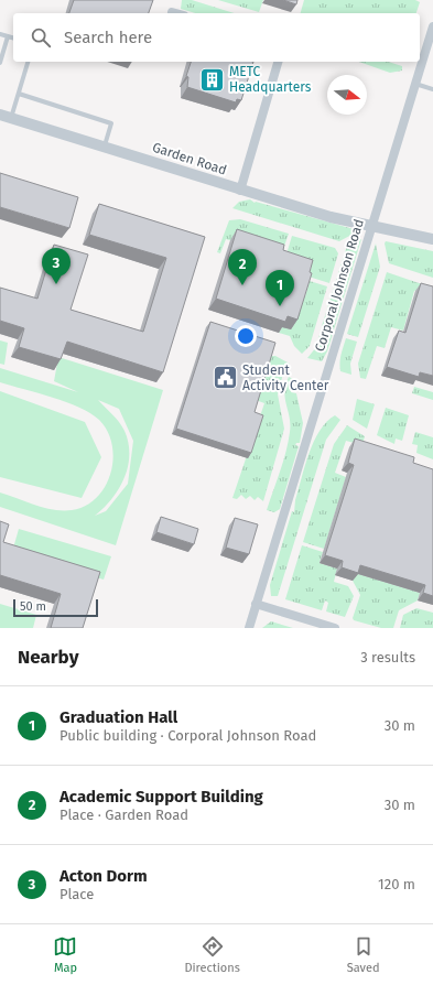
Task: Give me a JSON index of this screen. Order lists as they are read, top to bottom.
{
  "streets": {
    "street": ["Garden Road", "Corporal Johnson Road"]
  },
  "crossings": [
    ["Garden Road", "Corporal Johnson Road"]
  ],
  "places": {
    "building": ["METC Headquarters"],
    "public building": ["Student Activity Center"]
  },
  "scale_bar": "50 m",
  "north": "right",
  "page": {
    "search": "Search here",
    "pins": ["3", "2", "1"],
    "scale": "50 m",
    "heading": ["Nearby", "3 results"],
    "list": [
      {
        "mark": "1",
        "name": "Graduation Hall",
        "note": "Public building · Corporal Johnson Road",
        "value": "30 m"
      },
      {
        "mark": "2",
        "name": "Academic Support Building",
        "note": "Place · Garden Road",
        "value": "30 m"
      },
      {
        "mark": "3",
        "name": "Acton Dorm",
        "note": "Place",
        "value": "120 m"
      }
    ],
    "nav": ["Map", "Directions", "Saved"]
  }
}
